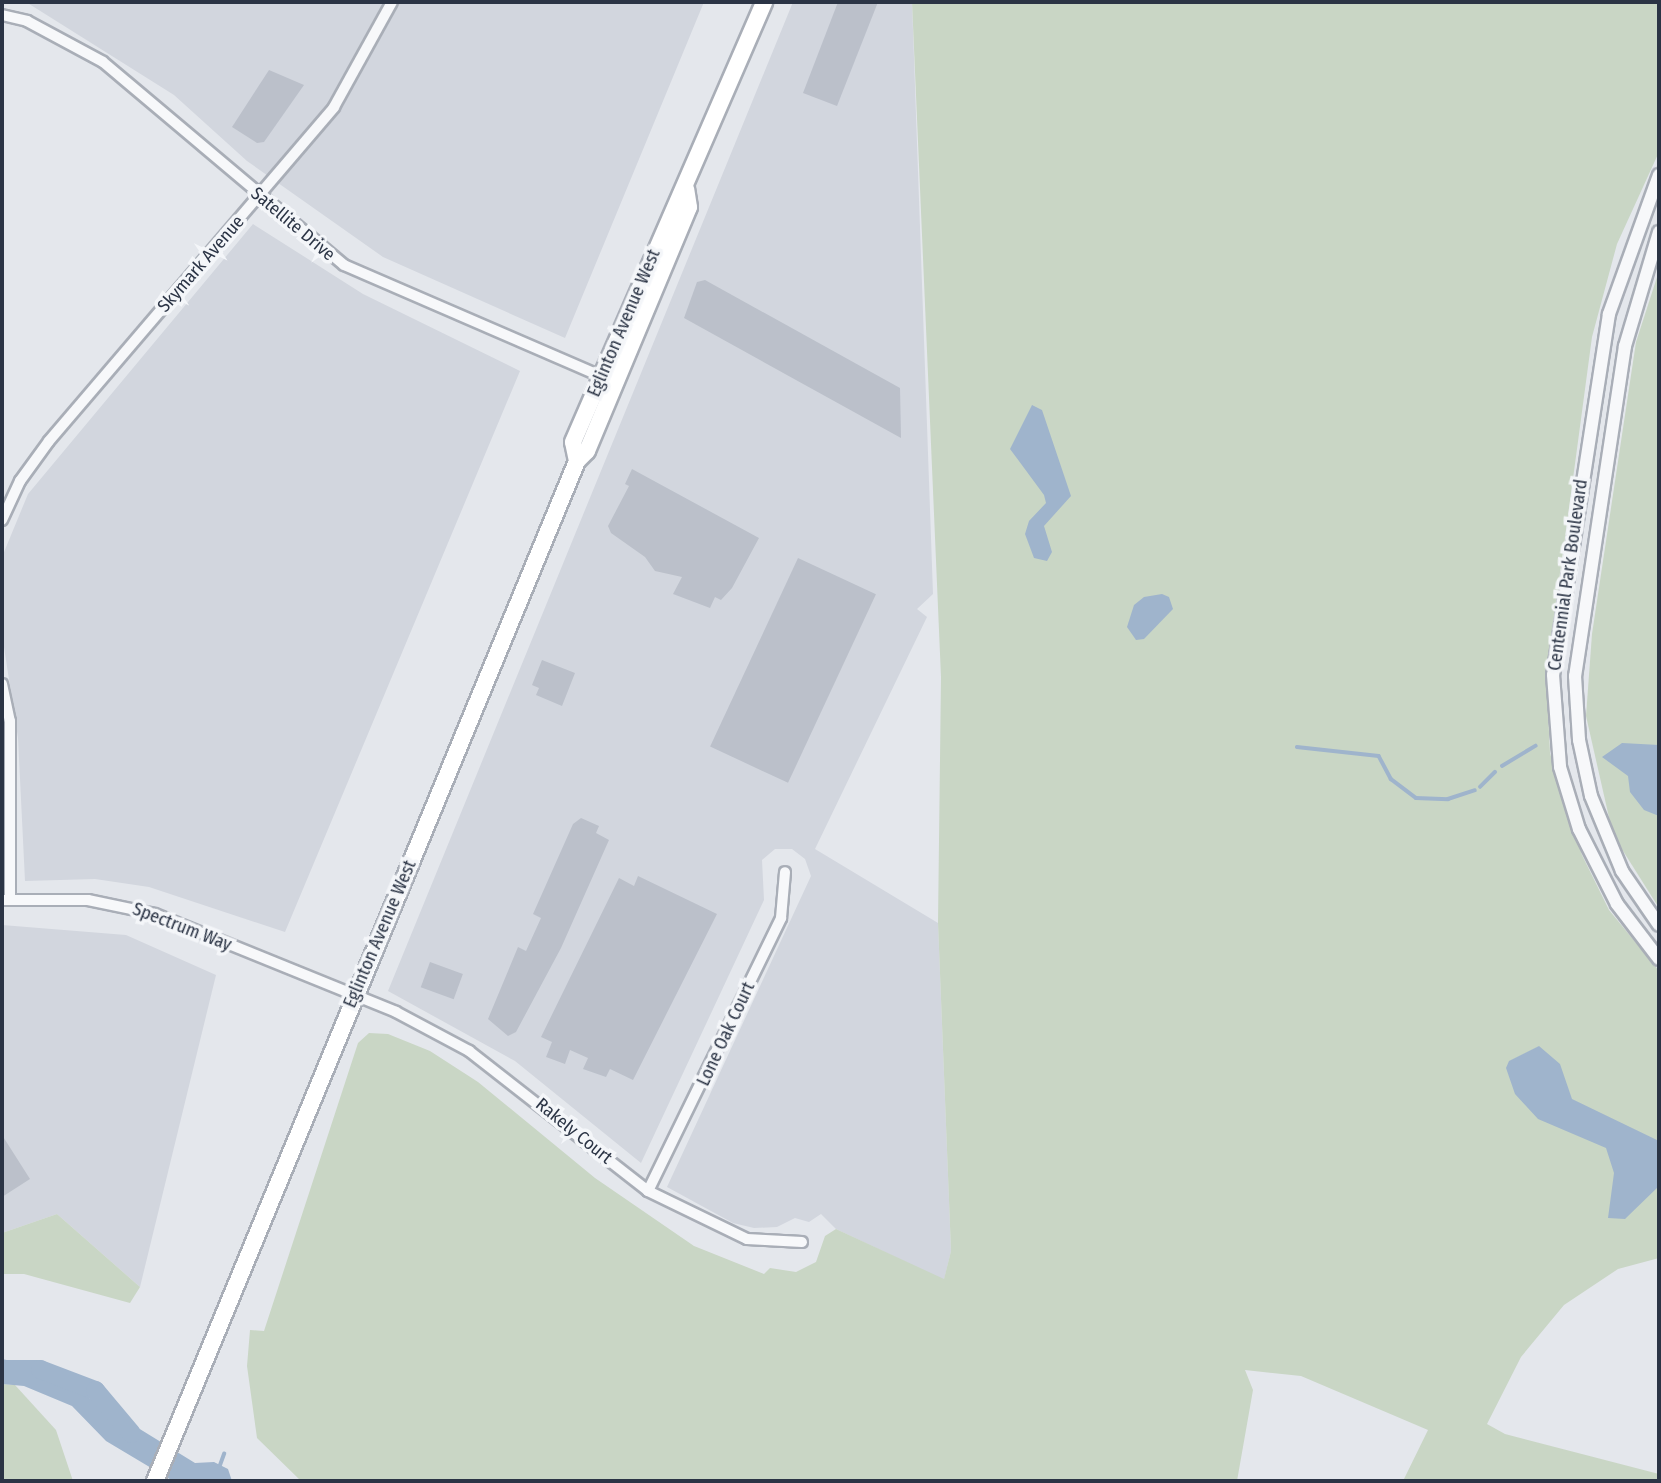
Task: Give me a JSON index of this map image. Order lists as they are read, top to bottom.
{
  "streets": {
    "main road": ["Eglinton Avenue West"],
    "street": [
      "Satellite Drive",
      "Skymark Avenue",
      "Centennial Park Boulevard",
      "Spectrum Way",
      "Lone Oak Court",
      "Rakely Court"
    ]
  },
  "crossings": [
    ["Satellite Drive", "Skymark Avenue"],
    ["Satellite Drive", "Eglinton Avenue West"],
    ["Eglinton Avenue West", "Spectrum Way"],
    ["Eglinton Avenue West", "Rakely Court"],
    ["Spectrum Way", "Rakely Court"],
    ["Lone Oak Court", "Rakely Court"]
  ]
}
